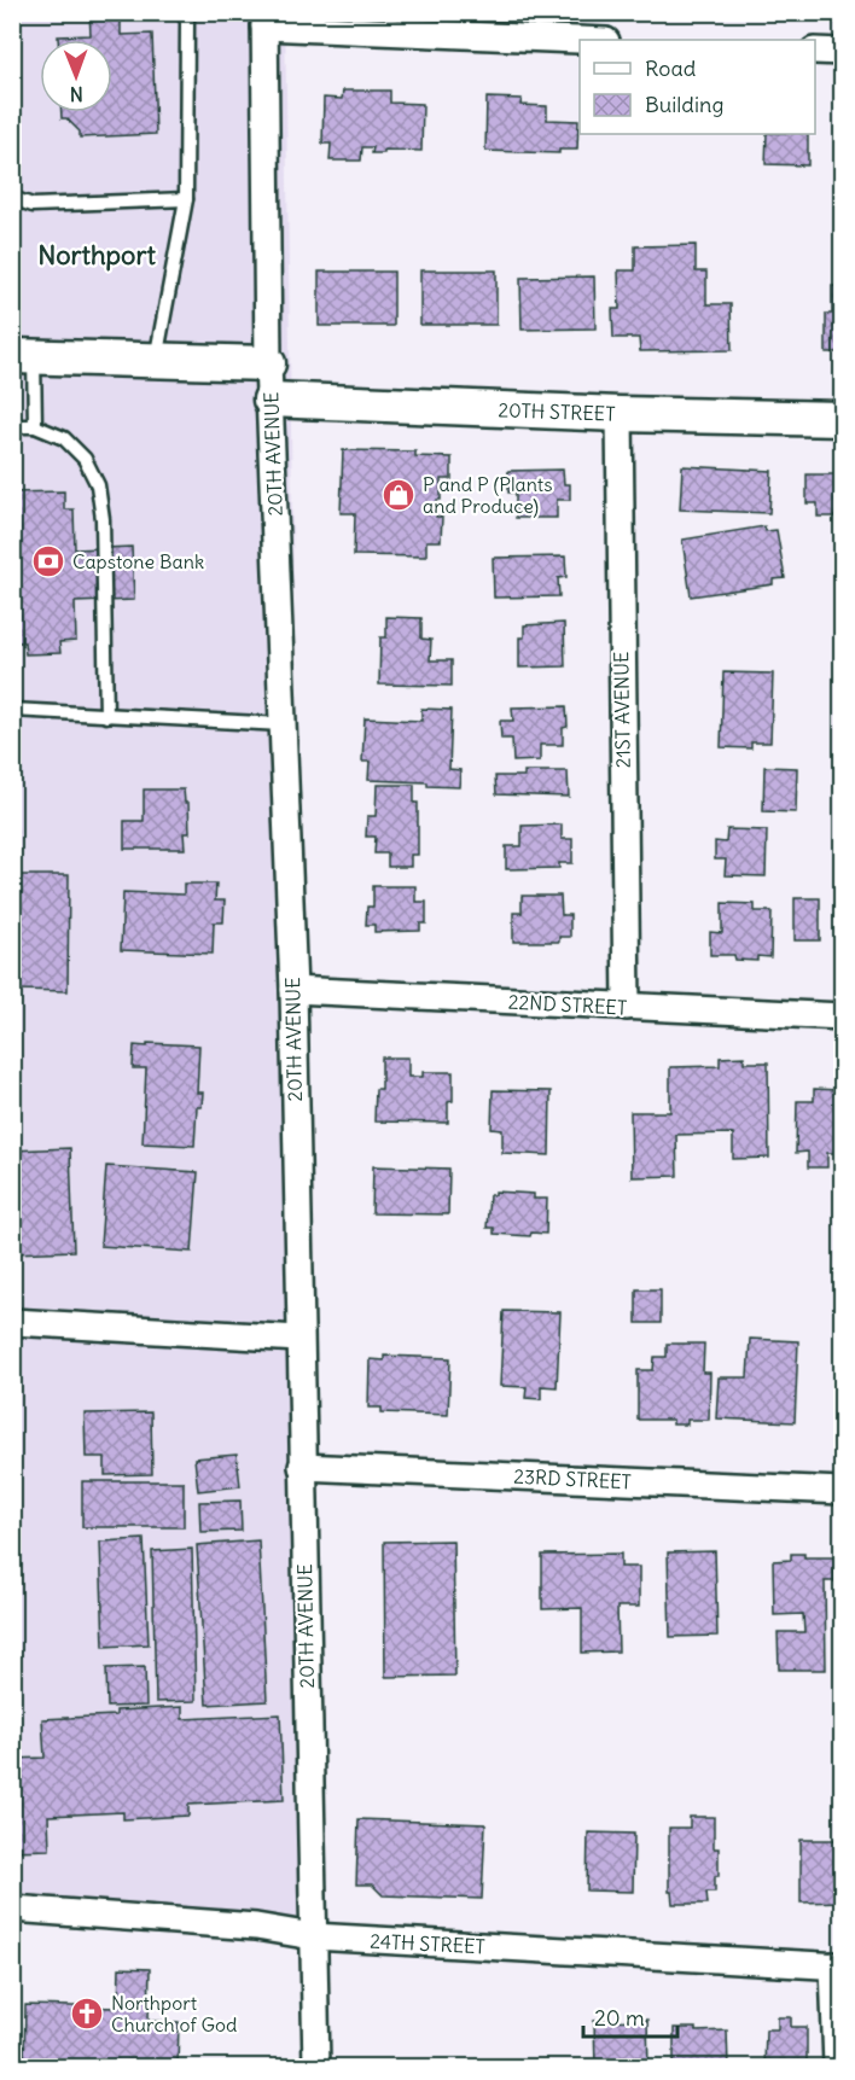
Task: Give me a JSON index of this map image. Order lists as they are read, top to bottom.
{
  "streets": {
    "street": [
      "20TH STREET",
      "20TH AVENUE",
      "21ST AVENUE",
      "22ND STREET",
      "23RD STREET",
      "24TH STREET"
    ]
  },
  "crossings": [
    ["20TH STREET", "20TH AVENUE"],
    ["20TH STREET", "21ST AVENUE"],
    ["20TH AVENUE", "22ND STREET"],
    ["20TH AVENUE", "23RD STREET"],
    ["20TH AVENUE", "24TH STREET"],
    ["21ST AVENUE", "22ND STREET"]
  ],
  "districts": ["Northport"],
  "places": {
    "shop": ["P and P (Plants and Produce)"],
    "bank": ["Capstone Bank"],
    "church": ["Northport Church of God"]
  },
  "legend": ["Road", "Building"],
  "scale_bar": "20 m",
  "north": "bottom"
}
